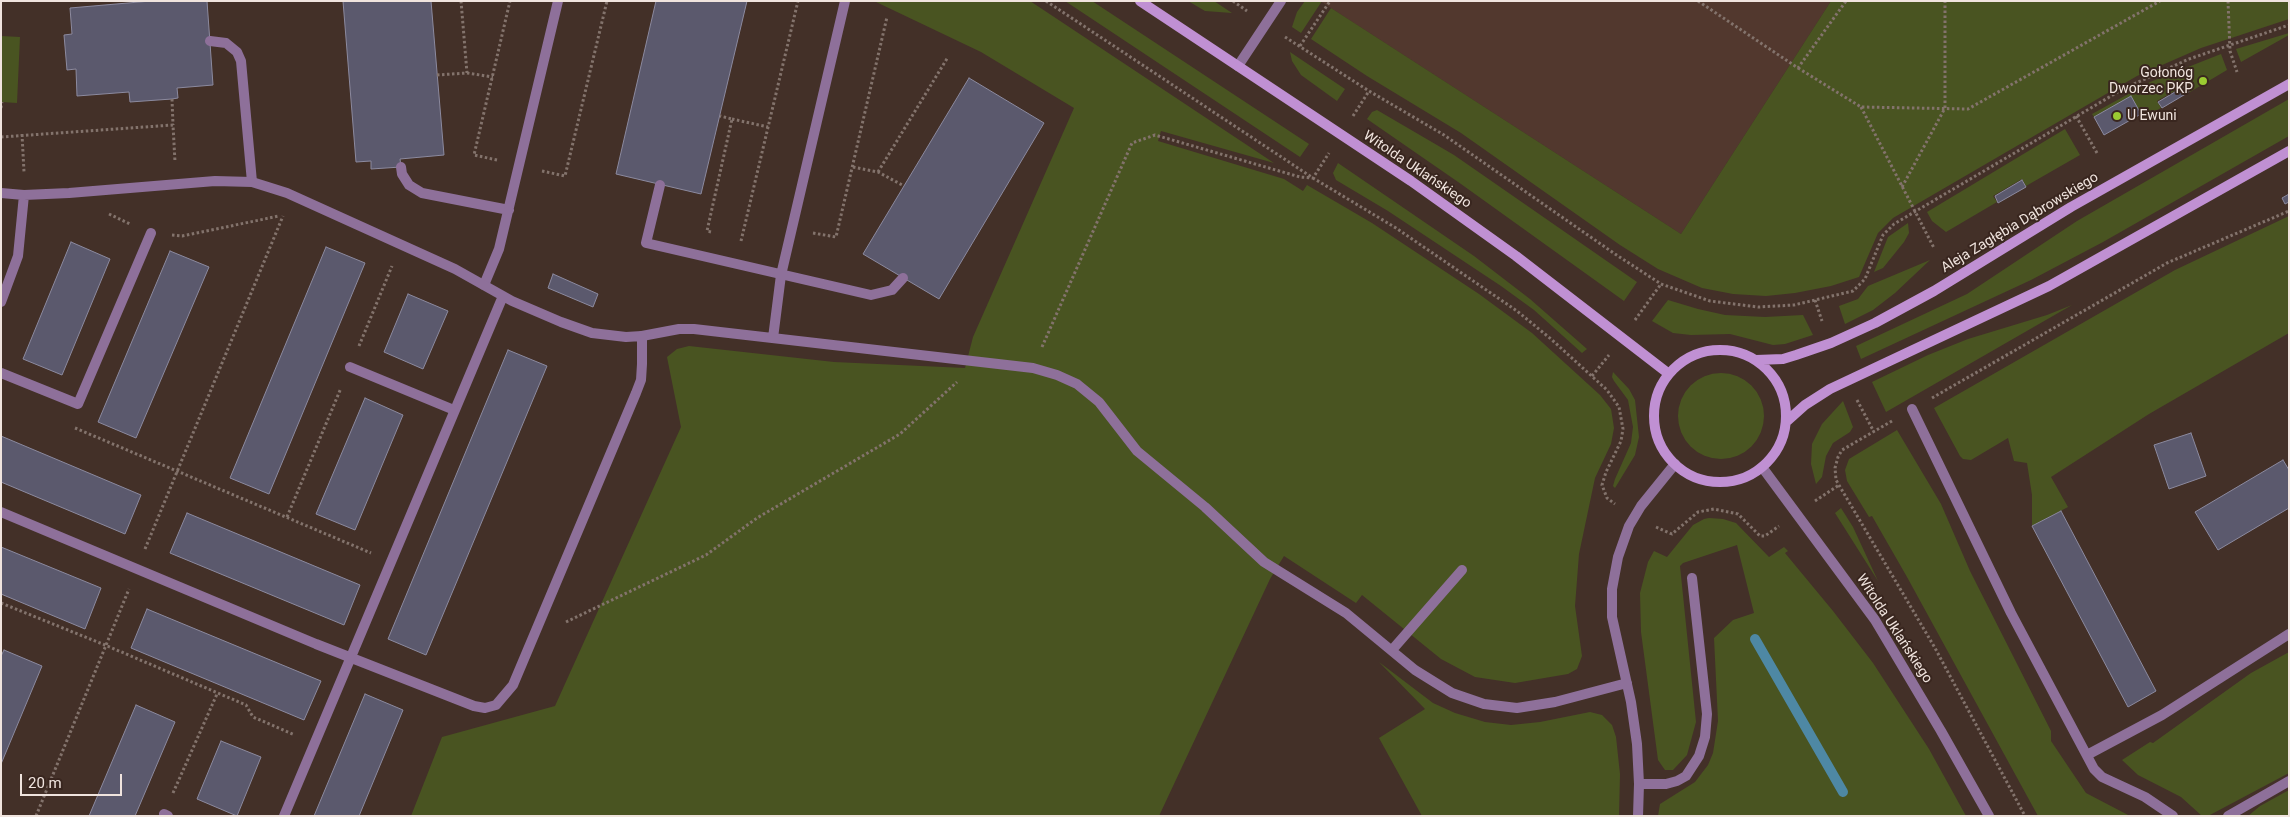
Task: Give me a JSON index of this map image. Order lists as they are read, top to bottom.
{
  "streets": {
    "street": ["Witolda Uklańskiego", "Aleja Zagłębia Dąbrowskiego"]
  },
  "crossings": [
    ["Witolda Uklańskiego", "Aleja Zagłębia Dąbrowskiego"]
  ],
  "places": ["Gołonóg Dworzec PKP", "U Ewuni"],
  "scale_bar": "20 m"
}
